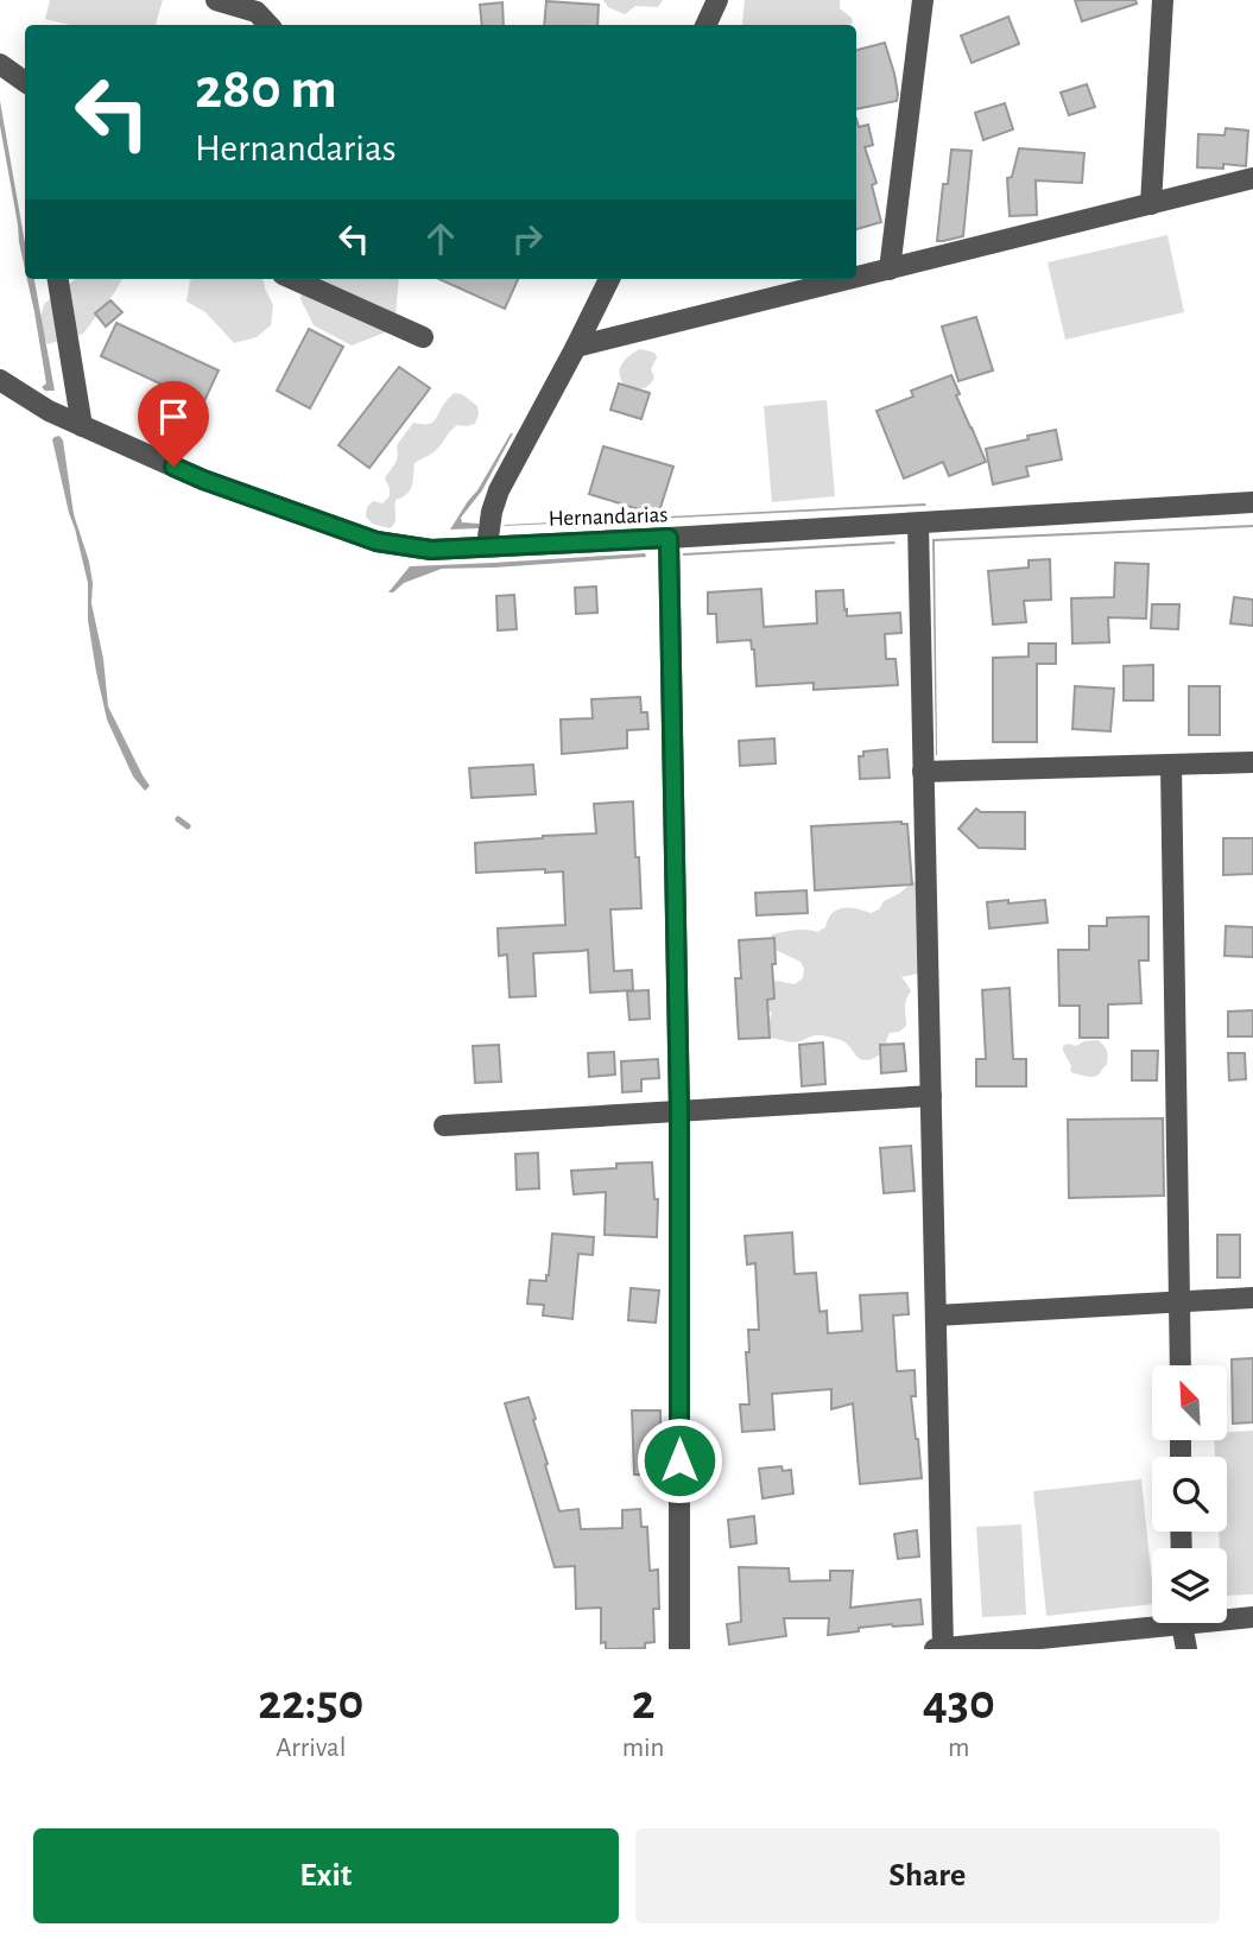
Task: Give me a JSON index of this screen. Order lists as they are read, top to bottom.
{
  "streets": {
    "street": ["Hernandarias"]
  },
  "north": "top left",
  "page": {
    "turn": ["280 m", "Hernandarias"],
    "eta": [
      "22:50",
      "Arrival",
      "2",
      "min",
      "430",
      "m"
    ],
    "buttons": ["Exit", "Share"]
  }
}
